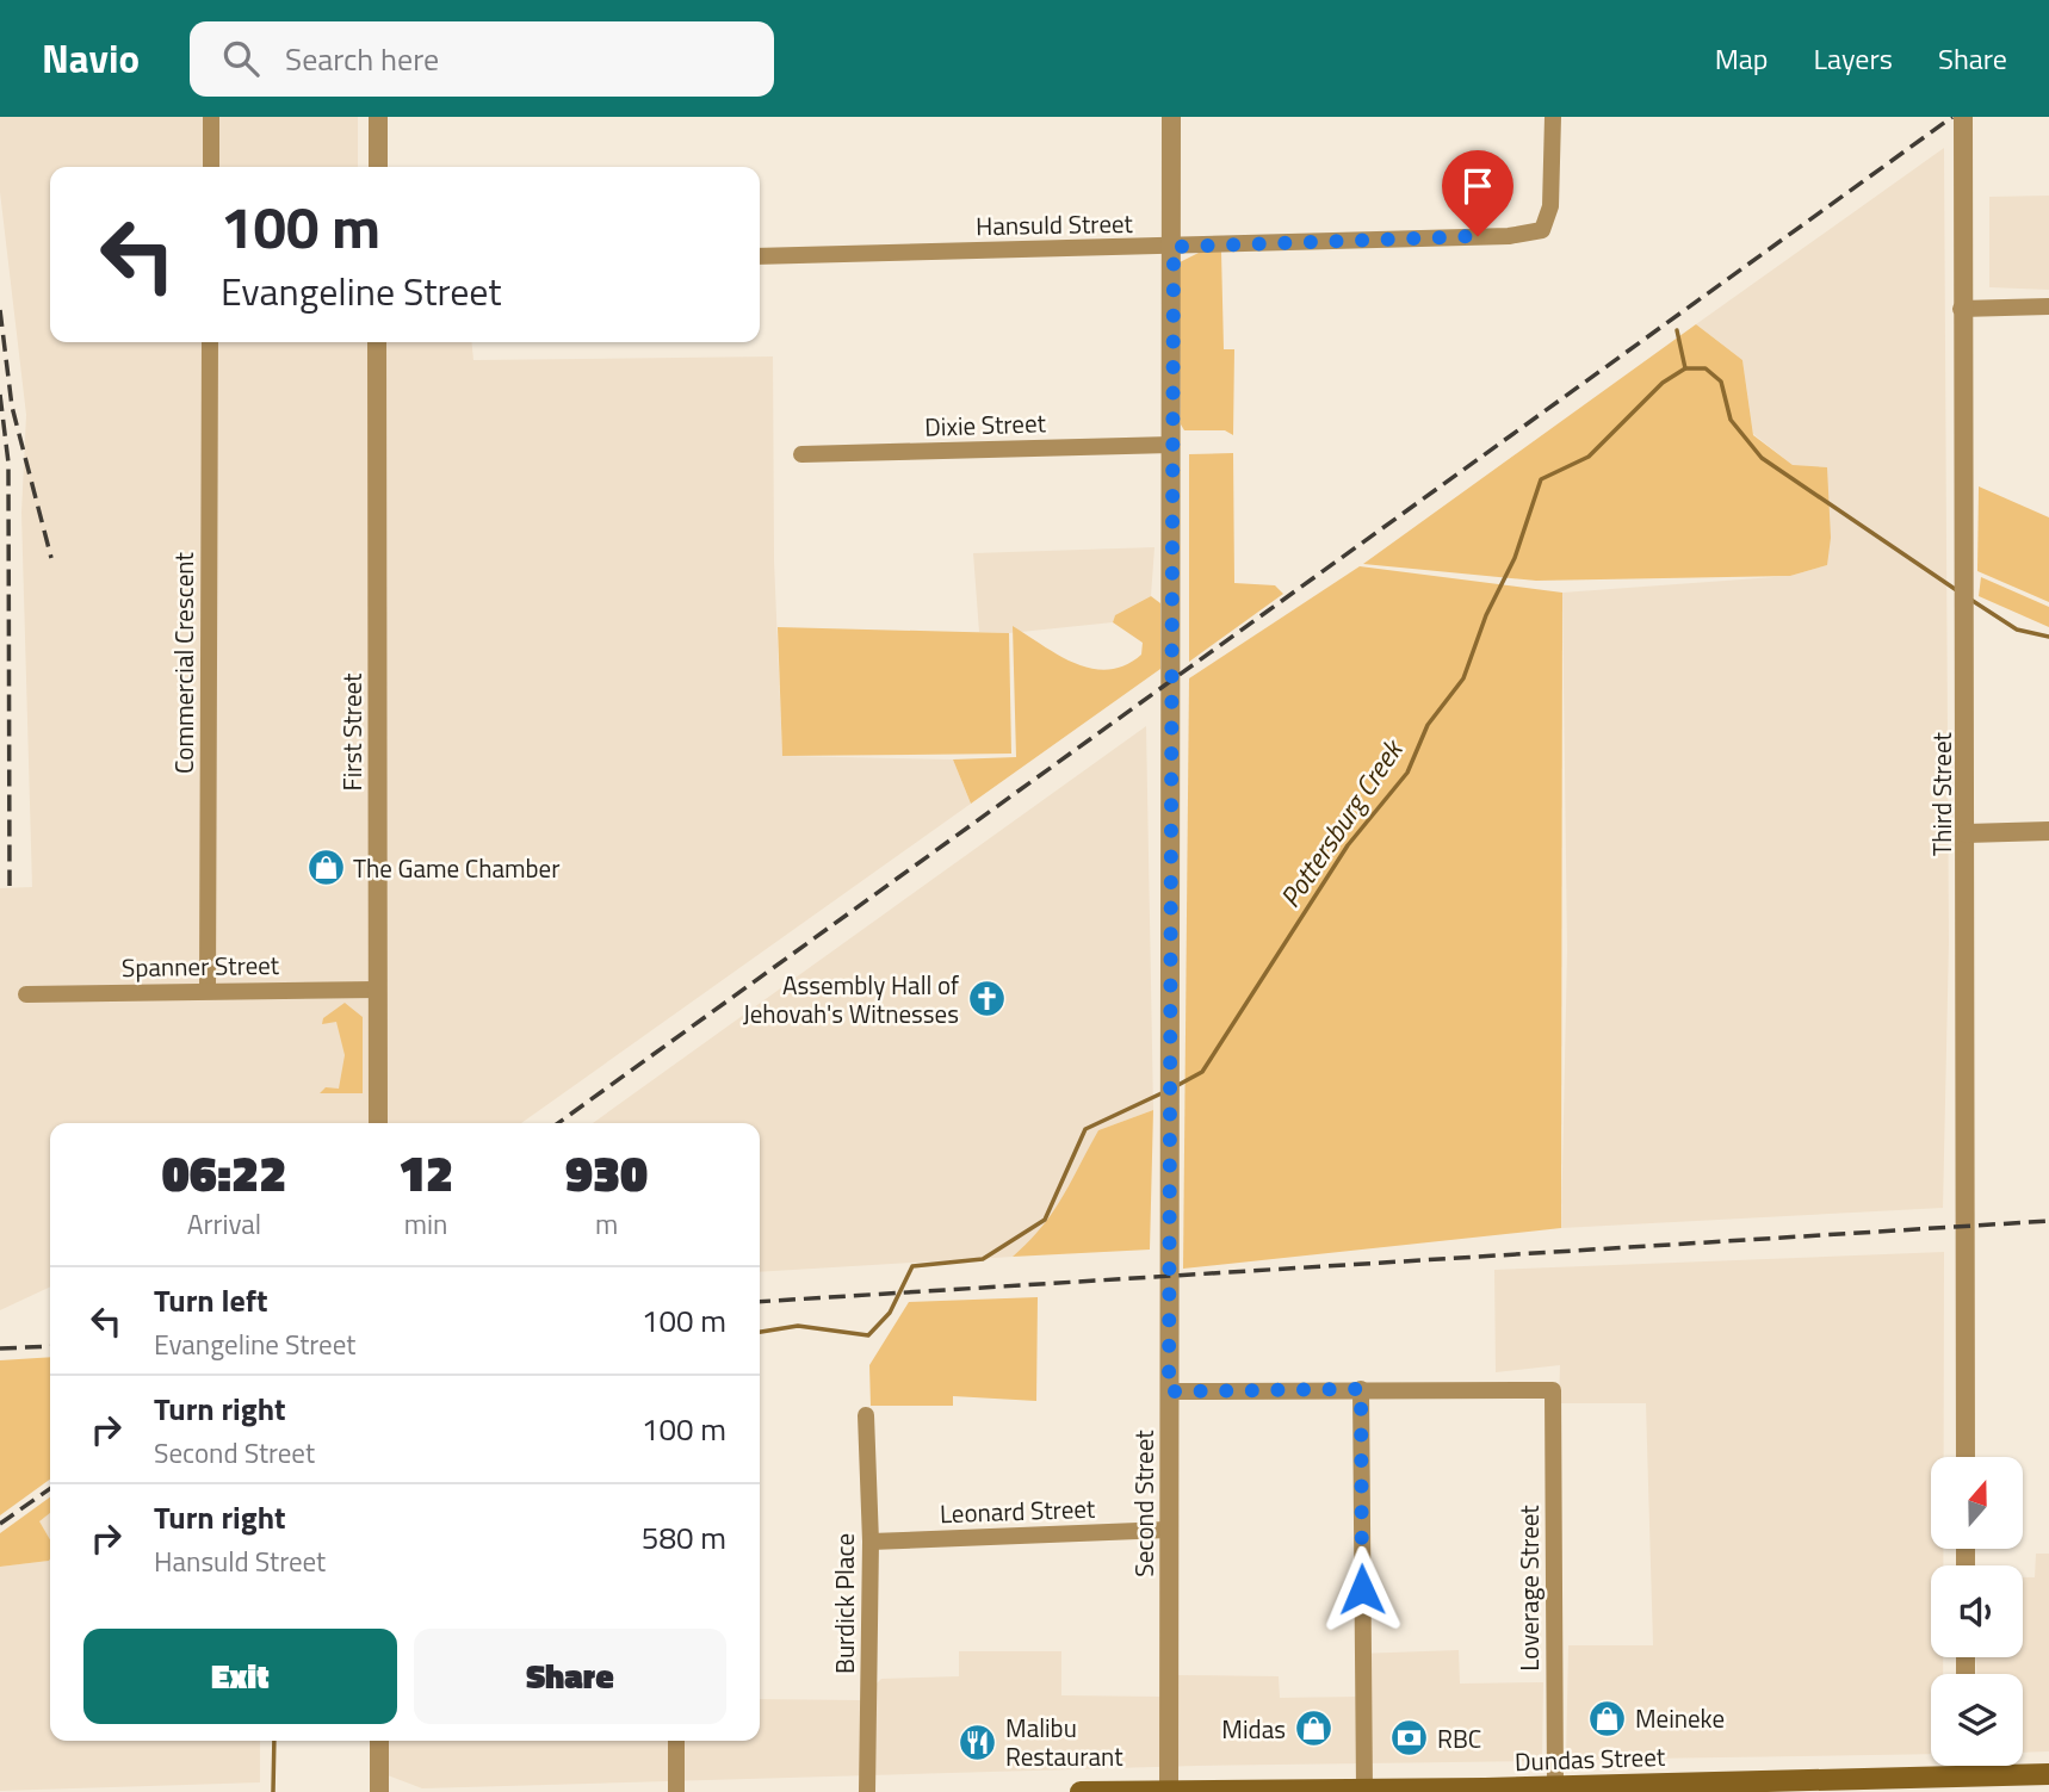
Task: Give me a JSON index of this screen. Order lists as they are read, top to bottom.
{
  "streets": {
    "main road": ["Dundas Street"],
    "street": [
      "Hansuld Street",
      "Dixie Street",
      "Commercial Crescent",
      "First Street",
      "Third Street",
      "Spanner Street",
      "Second Street",
      "Leonard Street",
      "Loverage Street",
      "Burdick Place"
    ]
  },
  "crossings": [
    ["Hansuld Street", "Second Street"],
    ["Dixie Street", "Second Street"],
    ["Commercial Crescent", "Spanner Street"],
    ["First Street", "Spanner Street"],
    ["Second Street", "Leonard Street"],
    ["Second Street", "Dundas Street"],
    ["Leonard Street", "Burdick Place"],
    ["Loverage Street", "Dundas Street"]
  ],
  "water": ["Pottersburg Creek"],
  "places": {
    "shop": ["The Game Chamber", "Meineke", "Midas"],
    "church": ["Assembly Hall of Jehovah's Witnesses"],
    "bank": ["RBC"],
    "restaurant": ["Malibu Restaurant"]
  },
  "north": "top",
  "page": {
    "header": "Navio",
    "search": "Search here",
    "nav": ["Map", "Layers", "Share"],
    "turn": ["100 m", "Evangeline Street"],
    "eta": [
      "06:22",
      "Arrival",
      "12",
      "min",
      "930",
      "m"
    ],
    "list": [
      {
        "name": "Turn left",
        "note": "Evangeline Street",
        "value": "100 m"
      },
      {
        "name": "Turn right",
        "note": "Second Street",
        "value": "100 m"
      },
      {
        "name": "Turn right",
        "note": "Hansuld Street",
        "value": "580 m"
      }
    ],
    "buttons": ["Exit", "Share"]
  }
}
